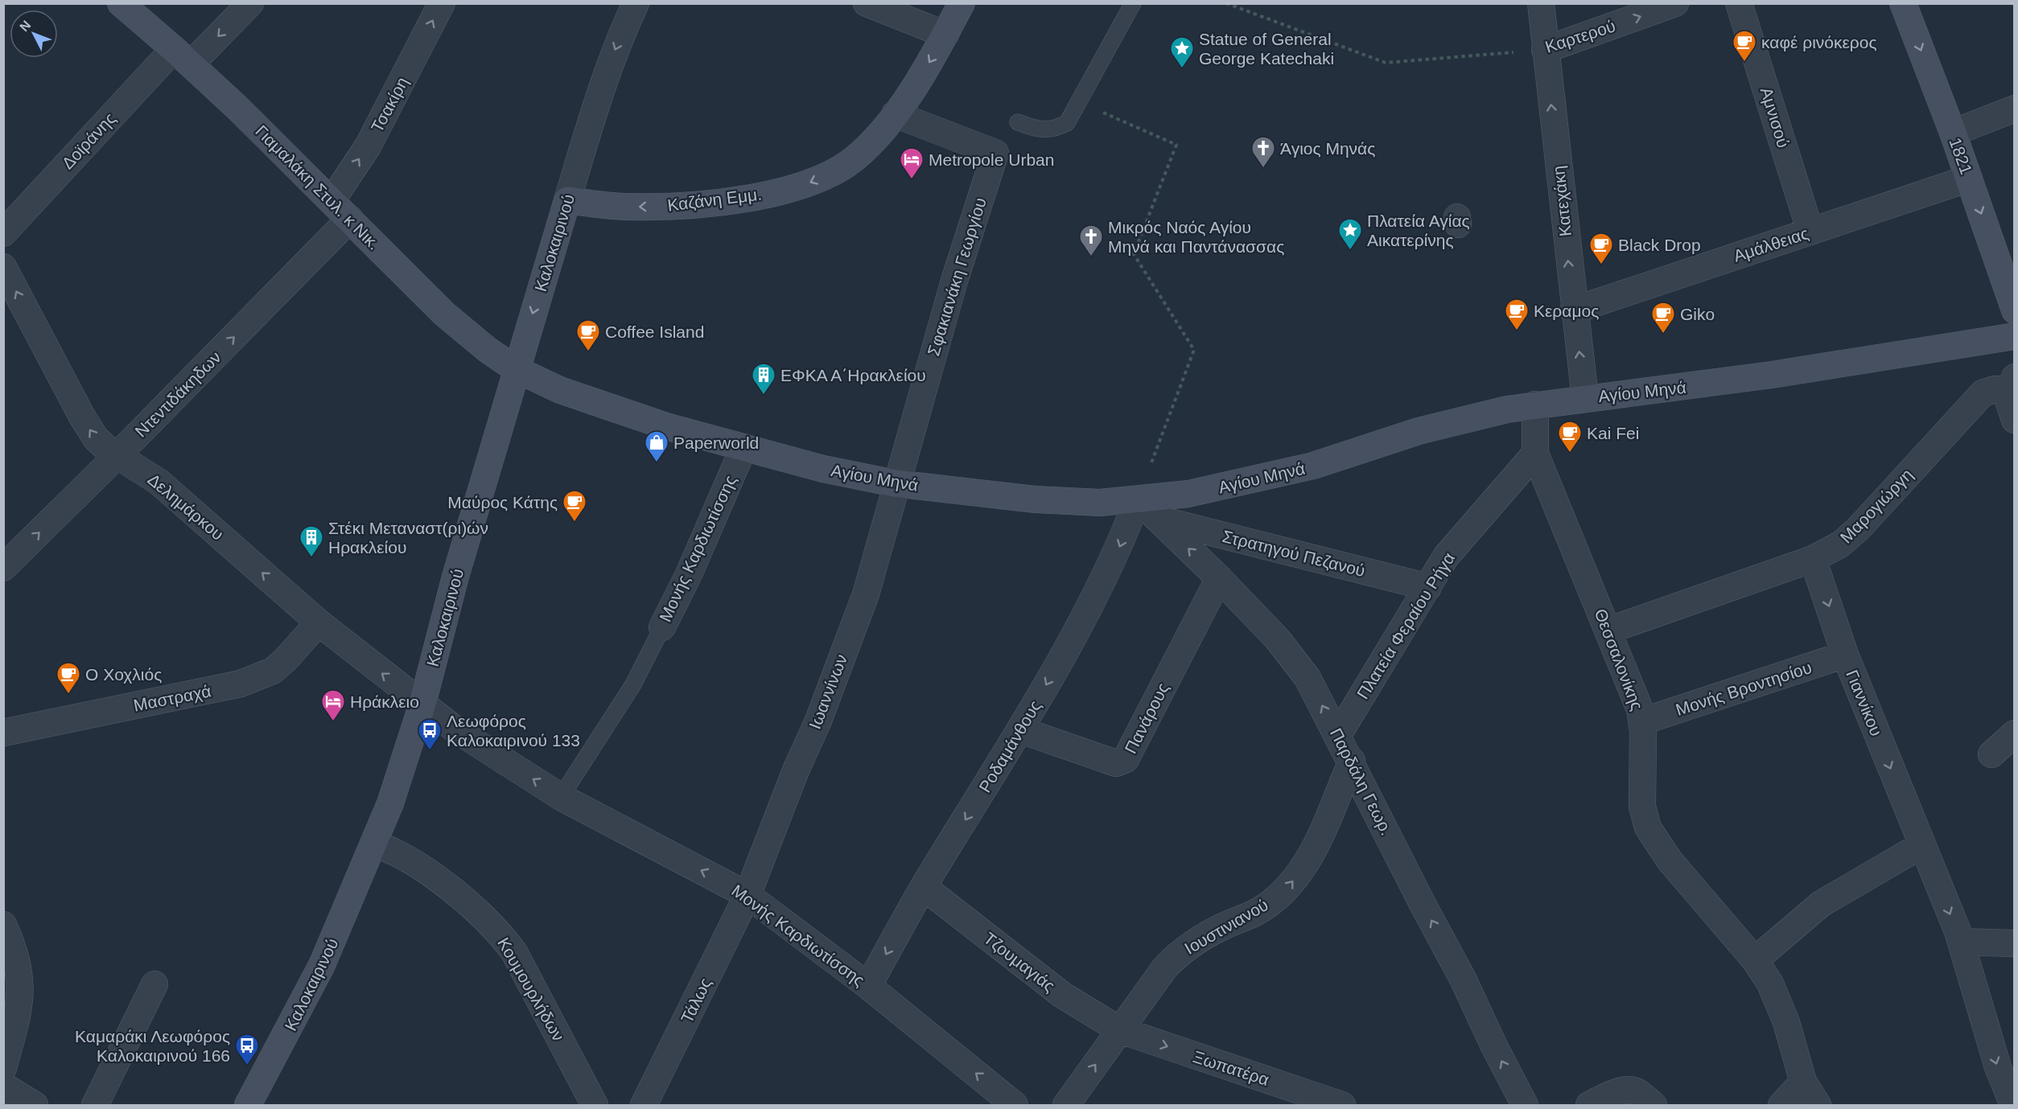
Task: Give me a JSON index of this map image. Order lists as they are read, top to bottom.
{
  "streets": {
    "main road": [
      "1821",
      "Γιαμαλάκη Στυλ. κ Νικ.",
      "Καζάνη Εμμ.",
      "Καλοκαιρινού",
      "Αγίου Μηνά"
    ],
    "street": [
      "Καρτερού",
      "Τσακίρη",
      "Αμνισού",
      "Δοϊράνης",
      "Κατεχάκη",
      "Αμάλθειας",
      "Σφακιανάκη Γεωργίου",
      "Ντεντιδάκηδων",
      "Μαρογιώργη",
      "Δελημάρκου",
      "Μονής Καρδιωτίσσης",
      "Στρατηγού Πεζανού",
      "Πλατεία Φεραίου Ρήγα",
      "Θεσσαλονίκης",
      "Μονής Βροντησίου",
      "Ιωαννίνων",
      "Μαστραχά",
      "Γιαννίκου",
      "Πανάρους",
      "Ροδαμάνθους",
      "Παρδάλη Γεωρ.",
      "Ιουστινιανού",
      "Τζουμαγιάς",
      "Κουμουρλήδων",
      "Τάλως",
      "Ξωπατέρα"
    ]
  },
  "crossings": [
    ["Καρτερού", "Κατεχάκη"],
    ["Τσακίρη", "Γιαμαλάκη Στυλ. κ Νικ."],
    ["Αμνισού", "Αμάλθειας"],
    ["Δοϊράνης", "Γιαμαλάκη Στυλ. κ Νικ."],
    ["1821", "Αμάλθειας"],
    ["Γιαμαλάκη Στυλ. κ Νικ.", "Καλοκαιρινού"],
    ["Γιαμαλάκη Στυλ. κ Νικ.", "Αγίου Μηνά"],
    ["Γιαμαλάκη Στυλ. κ Νικ.", "Ντεντιδάκηδων"],
    ["Καζάνη Εμμ.", "Καλοκαιρινού"],
    ["Καζάνη Εμμ.", "Σφακιανάκη Γεωργίου"],
    ["Κατεχάκη", "Αμάλθειας"],
    ["Κατεχάκη", "Αγίου Μηνά"],
    ["Καλοκαιρινού", "Αγίου Μηνά"],
    ["Καλοκαιρινού", "Δελημάρκου"],
    ["Καλοκαιρινού", "Μονής Καρδιωτίσσης"],
    ["Καλοκαιρινού", "Κουμουρλήδων"],
    ["Σφακιανάκη Γεωργίου", "Αγίου Μηνά"],
    ["Σφακιανάκη Γεωργίου", "Ιωαννίνων"],
    ["Αγίου Μηνά", "Μονής Καρδιωτίσσης"],
    ["Αγίου Μηνά", "Θεσσαλονίκης"],
    ["Αγίου Μηνά", "Ιωαννίνων"],
    ["Αγίου Μηνά", "Ροδαμάνθους"],
    ["Αγίου Μηνά", "Παρδάλη Γεωρ."],
    ["Ντεντιδάκηδων", "Δελημάρκου"],
    ["Μαρογιώργη", "Θεσσαλονίκης"],
    ["Μαρογιώργη", "Γιαννίκου"],
    ["Δελημάρκου", "Μονής Καρδιωτίσσης"],
    ["Δελημάρκου", "Μαστραχά"],
    ["Μονής Καρδιωτίσσης", "Ιωαννίνων"],
    ["Μονής Καρδιωτίσσης", "Ροδαμάνθους"],
    ["Μονής Καρδιωτίσσης", "Τάλως"],
    ["Στρατηγού Πεζανού", "Πλατεία Φεραίου Ρήγα"],
    ["Στρατηγού Πεζανού", "Παρδάλη Γεωρ."],
    ["Πλατεία Φεραίου Ρήγα", "Θεσσαλονίκης"],
    ["Πλατεία Φεραίου Ρήγα", "Παρδάλη Γεωρ."],
    ["Θεσσαλονίκης", "Μονής Βροντησίου"],
    ["Μονής Βροντησίου", "Γιαννίκου"],
    ["Ιωαννίνων", "Τάλως"],
    ["Πανάρους", "Ροδαμάνθους"],
    ["Πανάρους", "Παρδάλη Γεωρ."],
    ["Ροδαμάνθους", "Παρδάλη Γεωρ."],
    ["Ροδαμάνθους", "Τζουμαγιάς"],
    ["Παρδάλη Γεωρ.", "Ιουστινιανού"],
    ["Ιουστινιανού", "Τζουμαγιάς"],
    ["Ιουστινιανού", "Ξωπατέρα"],
    ["Τζουμαγιάς", "Ξωπατέρα"]
  ],
  "one_way": [
    "Τσακίρη",
    "1821",
    "Καζάνη Εμμ.",
    "Κατεχάκη",
    "Ντεντιδάκηδων",
    "Δελημάρκου",
    "Μονής Καρδιωτίσσης",
    "Γιαννίκου",
    "Ροδαμάνθους",
    "Παρδάλη Γεωρ.",
    "Ιουστινιανού",
    "Ξωπατέρα"
  ],
  "places": {
    "cafe": [
      "καφέ ρινόκερος",
      "Black Drop",
      "Κεραμος",
      "Giko",
      "Coffee Island",
      "Kai Fei",
      "Μαύρος Κάτης",
      "Ο Χοχλιός"
    ],
    "place": ["Statue of General George Katechaki", "Πλατεία Αγίας Αικατερίνης"],
    "church": ["Άγιος Μηνάς", "Μικρός Ναός Αγίου Μηνά και Παντάνασσας"],
    "hotel": ["Metropole Urban", "Ηράκλειο"],
    "building": ["ΕΦΚΑ Α΄Ηρακλείου", "Στέκι Μεταναστ(ρι)ών Ηρακλείου"],
    "shop": ["Paperworld"],
    "bus stop": ["Λεωφόρος Καλοκαιρινού 133", "Καμαράκι Λεωφόρος Καλοκαιρινού 166"]
  },
  "north": "top left"
}
